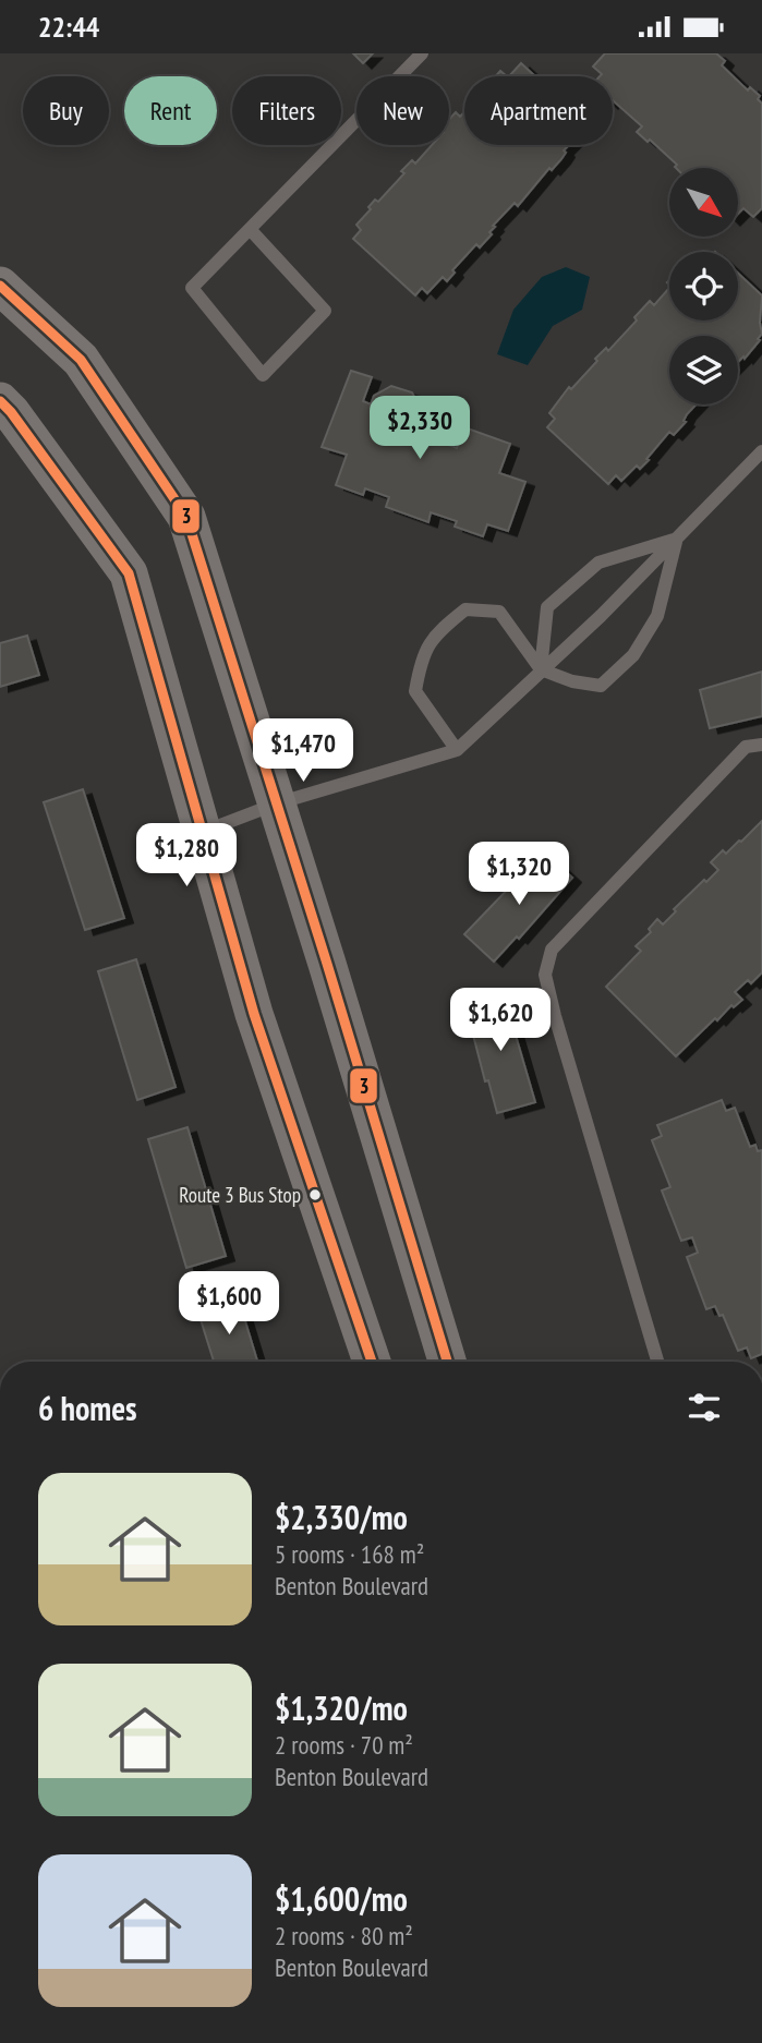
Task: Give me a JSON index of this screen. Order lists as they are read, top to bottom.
{
  "places": ["Route 3 Bus Stop"],
  "lines": ["transit line 3"],
  "north": "bottom right",
  "page": {
    "status": "22:44",
    "chip": [
      "Buy",
      "Rent",
      "Filters",
      "New",
      "Apartment"
    ],
    "price": [
      "$2,330",
      "$1,470",
      "$1,280",
      "$1,320",
      "$1,620",
      "$1,600"
    ],
    "heading": "6 homes",
    "list": [
      {
        "name": "$2,330/mo",
        "note": "5 rooms · 168 m² · Benton Boulevard"
      },
      {
        "name": "$1,320/mo",
        "note": "2 rooms · 70 m² · Benton Boulevard"
      },
      {
        "name": "$1,600/mo",
        "note": "2 rooms · 80 m² · Benton Boulevard"
      }
    ]
  }
}
